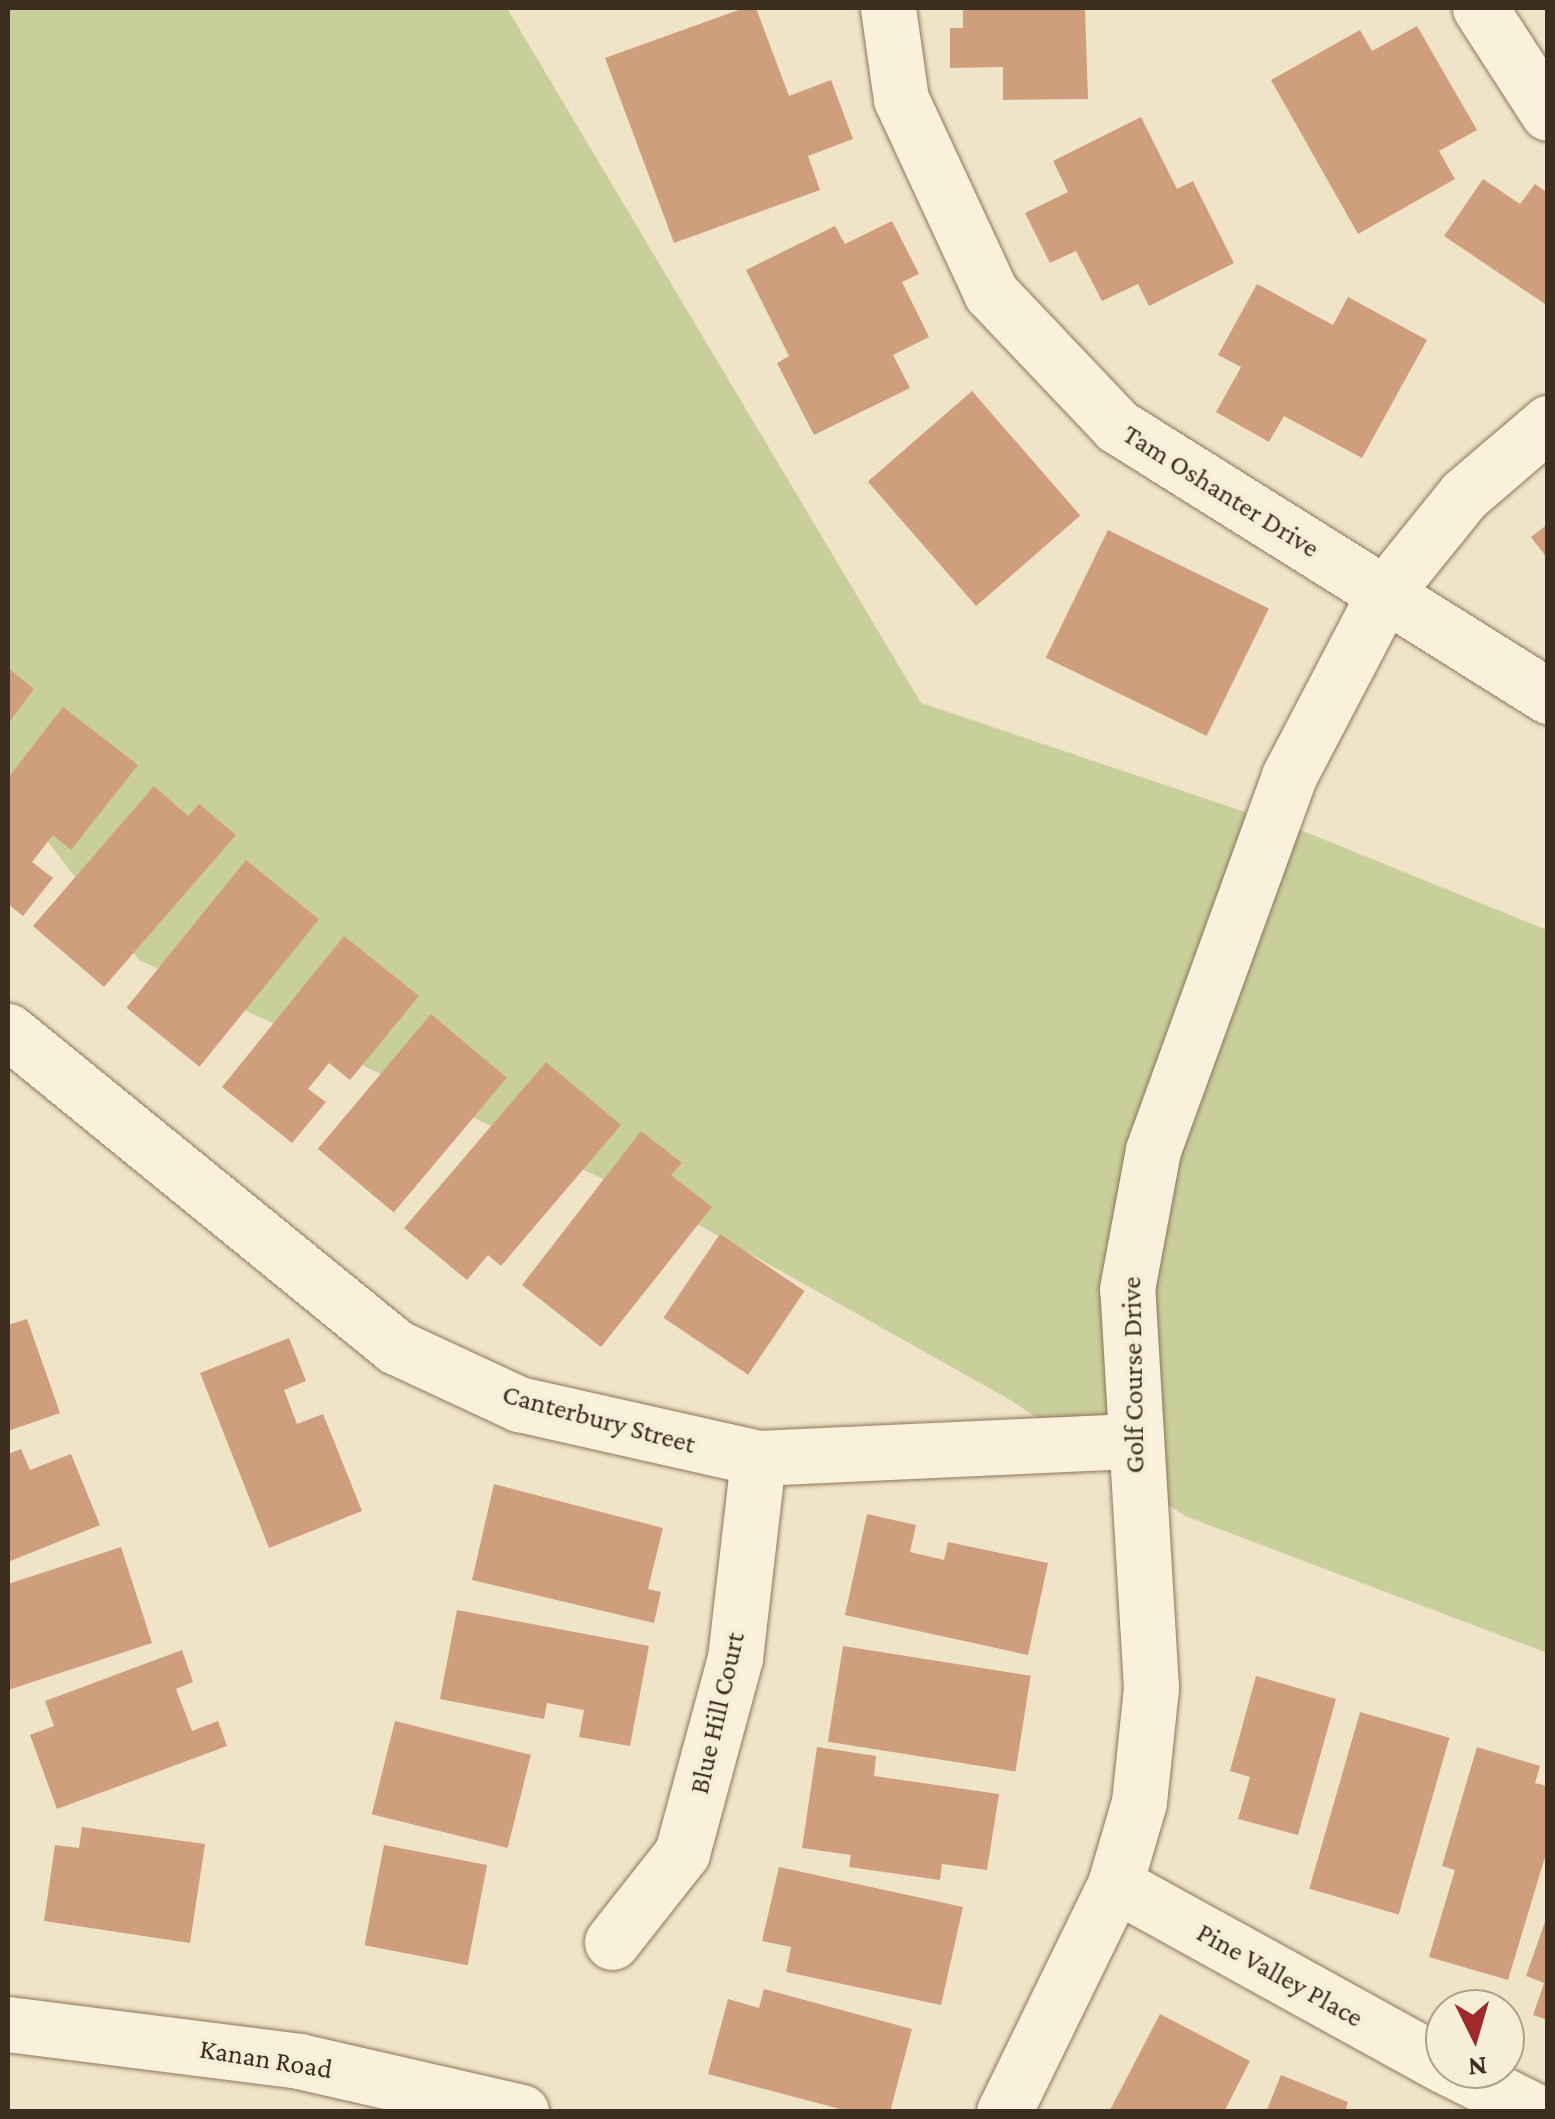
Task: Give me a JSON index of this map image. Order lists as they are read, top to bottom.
{
  "streets": {
    "street": [
      "Tam Oshanter Drive",
      "Golf Course Drive",
      "Canterbury Street",
      "Blue Hill Court",
      "Pine Valley Place",
      "Kanan Road"
    ]
  },
  "crossings": [
    ["Tam Oshanter Drive", "Golf Course Drive"],
    ["Golf Course Drive", "Canterbury Street"],
    ["Golf Course Drive", "Pine Valley Place"],
    ["Canterbury Street", "Blue Hill Court"]
  ],
  "north": "bottom"
}
